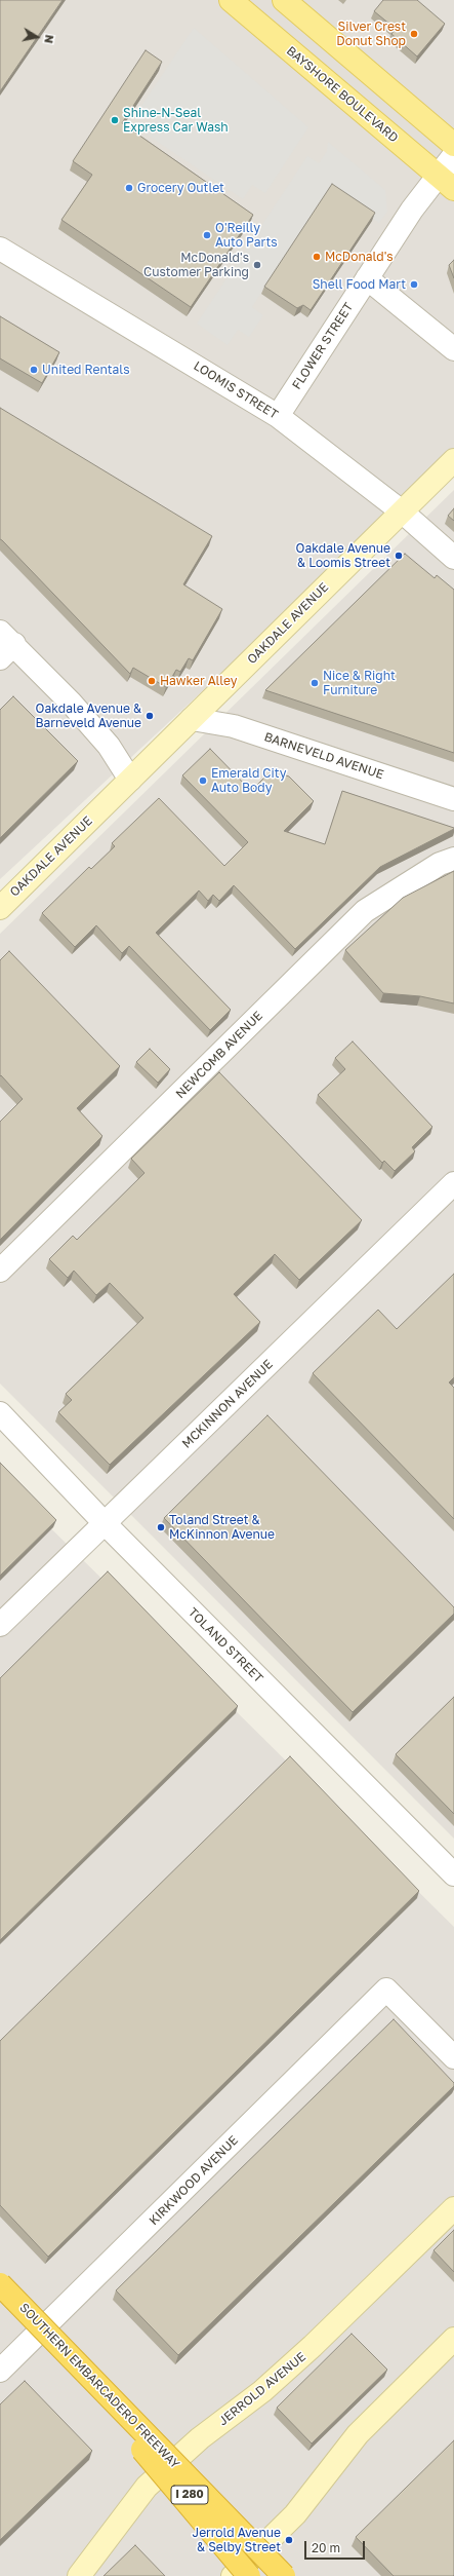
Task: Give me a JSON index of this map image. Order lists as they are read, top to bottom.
{
  "streets": {
    "highway": ["SOUTHERN EMBARCADERO FREEWAY", "I 280"],
    "main road": ["BAYSHORE BOULEVARD"],
    "street": [
      "FLOWER STREET",
      "LOOMIS STREET",
      "OAKDALE AVENUE",
      "BARNEVELD AVENUE",
      "NEWCOMB AVENUE",
      "MCKINNON AVENUE",
      "TOLAND STREET",
      "KIRKWOOD AVENUE",
      "JERROLD AVENUE"
    ]
  },
  "crossings": [
    ["BAYSHORE BOULEVARD", "FLOWER STREET"],
    ["FLOWER STREET", "LOOMIS STREET"],
    ["LOOMIS STREET", "OAKDALE AVENUE"],
    ["OAKDALE AVENUE", "BARNEVELD AVENUE"],
    ["MCKINNON AVENUE", "TOLAND STREET"]
  ],
  "places": [
    "Silver Crest Donut Shop",
    "Shine-N-Seal Express Car Wash",
    "Grocery Outlet",
    "O'Reilly Auto Parts",
    "McDonald's",
    "McDonald's Customer Parking",
    "Shell Food Mart",
    "United Rentals",
    "Oakdale Avenue & Loomis Street",
    "Hawker Alley",
    "Nice & Right Furniture",
    "Oakdale Avenue & Barneveld Avenue",
    "Emerald City Auto Body",
    "Toland Street & McKinnon Avenue",
    "Jerrold Avenue & Selby Street"
  ],
  "scale_bar": "20 m",
  "north": "right"
}
